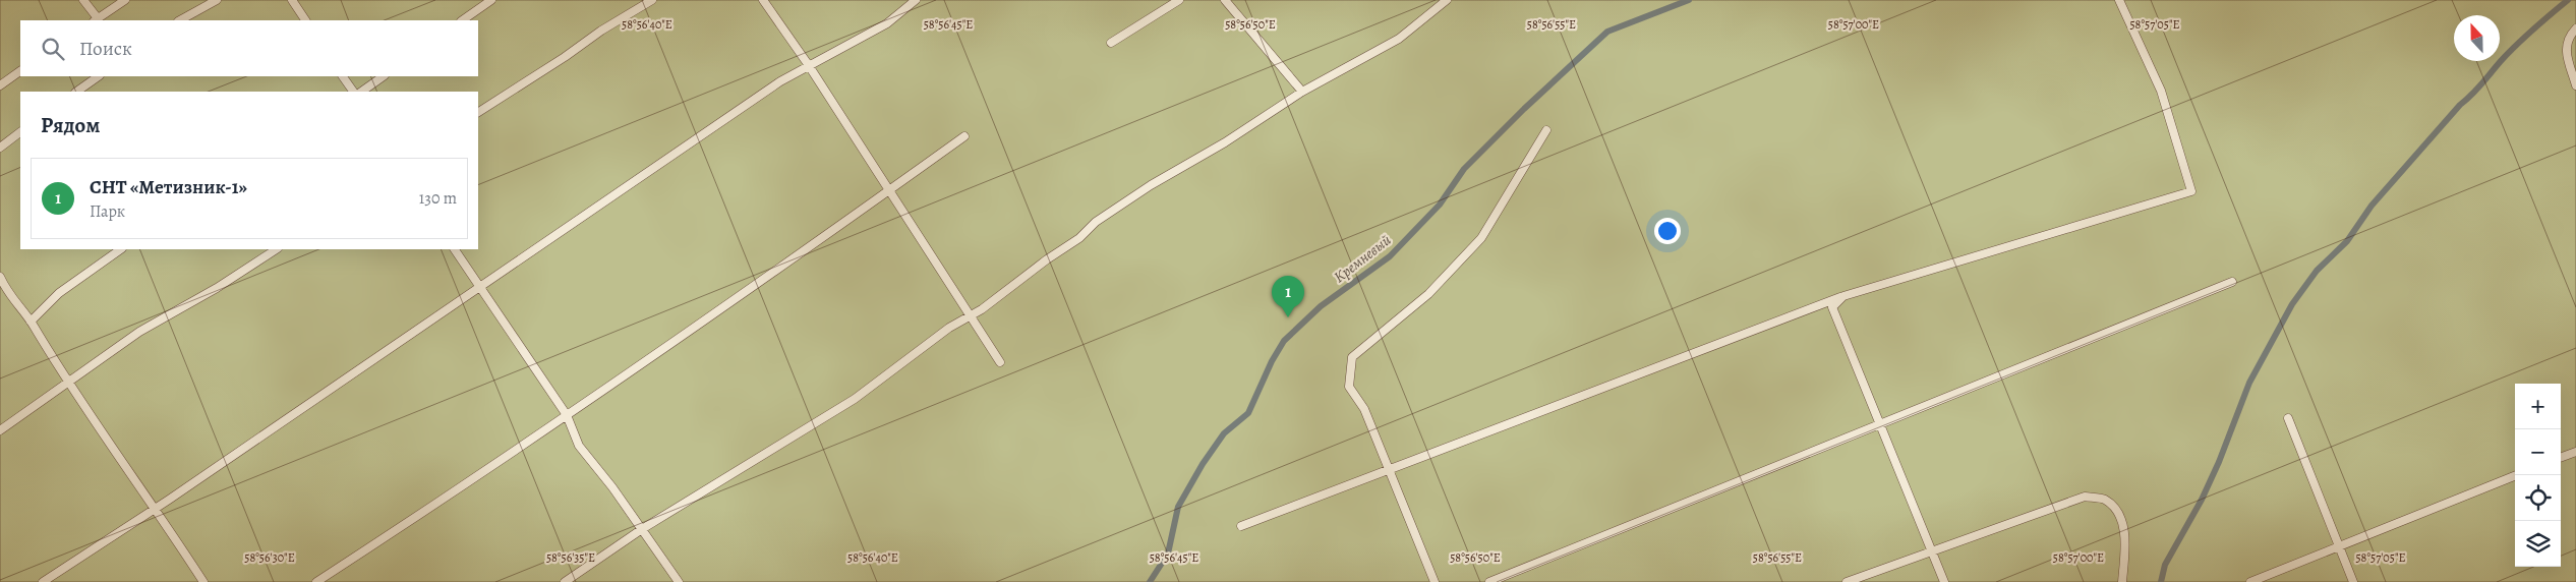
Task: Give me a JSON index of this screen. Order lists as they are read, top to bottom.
{
  "water": ["Кремневый"],
  "north": "top",
  "page": {
    "search": "Поиск",
    "heading": "Рядом",
    "list": [
      {
        "mark": "1",
        "name": "СНТ «Метизник-1»",
        "note": "Парк",
        "value": "130 m"
      }
    ],
    "pins": "1",
    "map_buttons": ["+", "−"]
  },
  "coordinates": [
    "58°56'40\"E",
    "58°56'45\"E",
    "58°56'50\"E",
    "58°56'55\"E",
    "58°57'00\"E",
    "58°57'05\"E",
    "58°56'30\"E",
    "58°56'35\"E"
  ]
}
